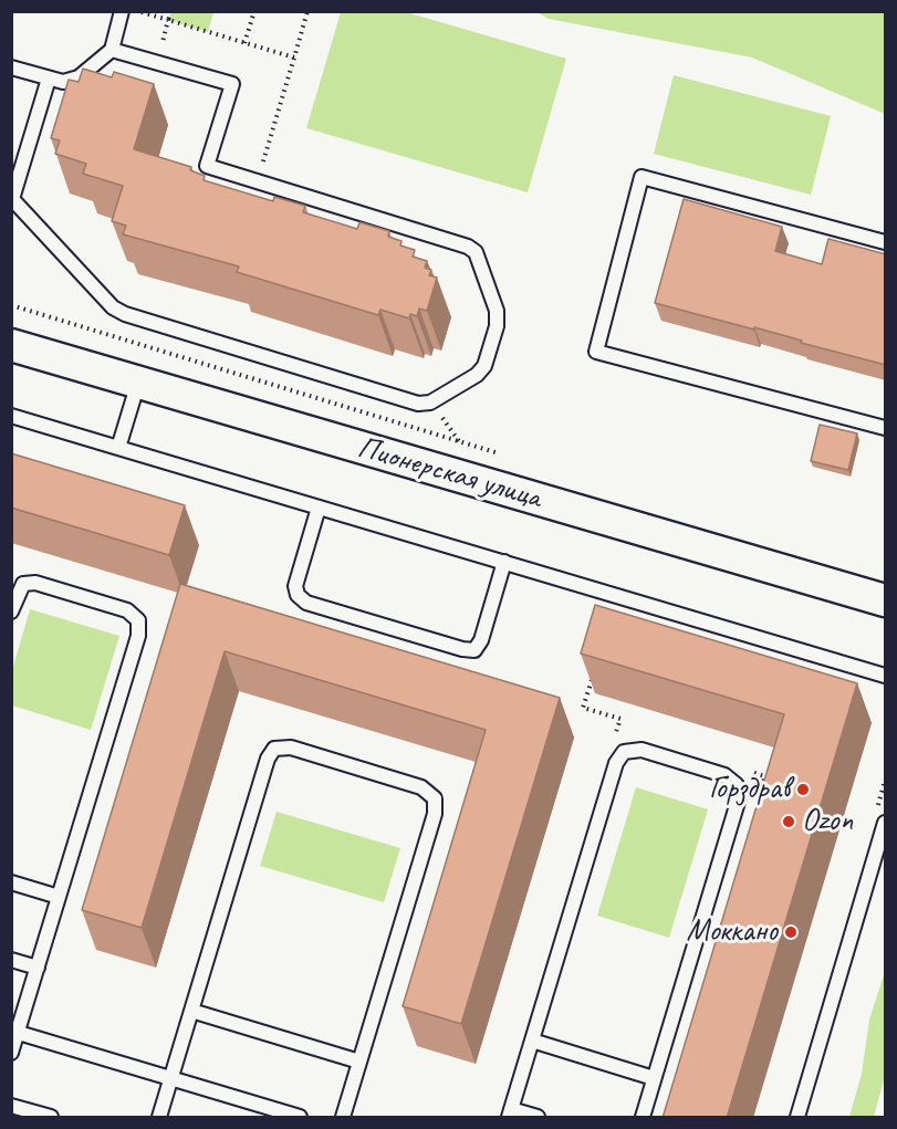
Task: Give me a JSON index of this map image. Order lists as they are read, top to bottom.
{
  "streets": {
    "street": ["Пионерская улица"]
  },
  "places": ["Горздрав", "Ozon", "Моккано"]
}
